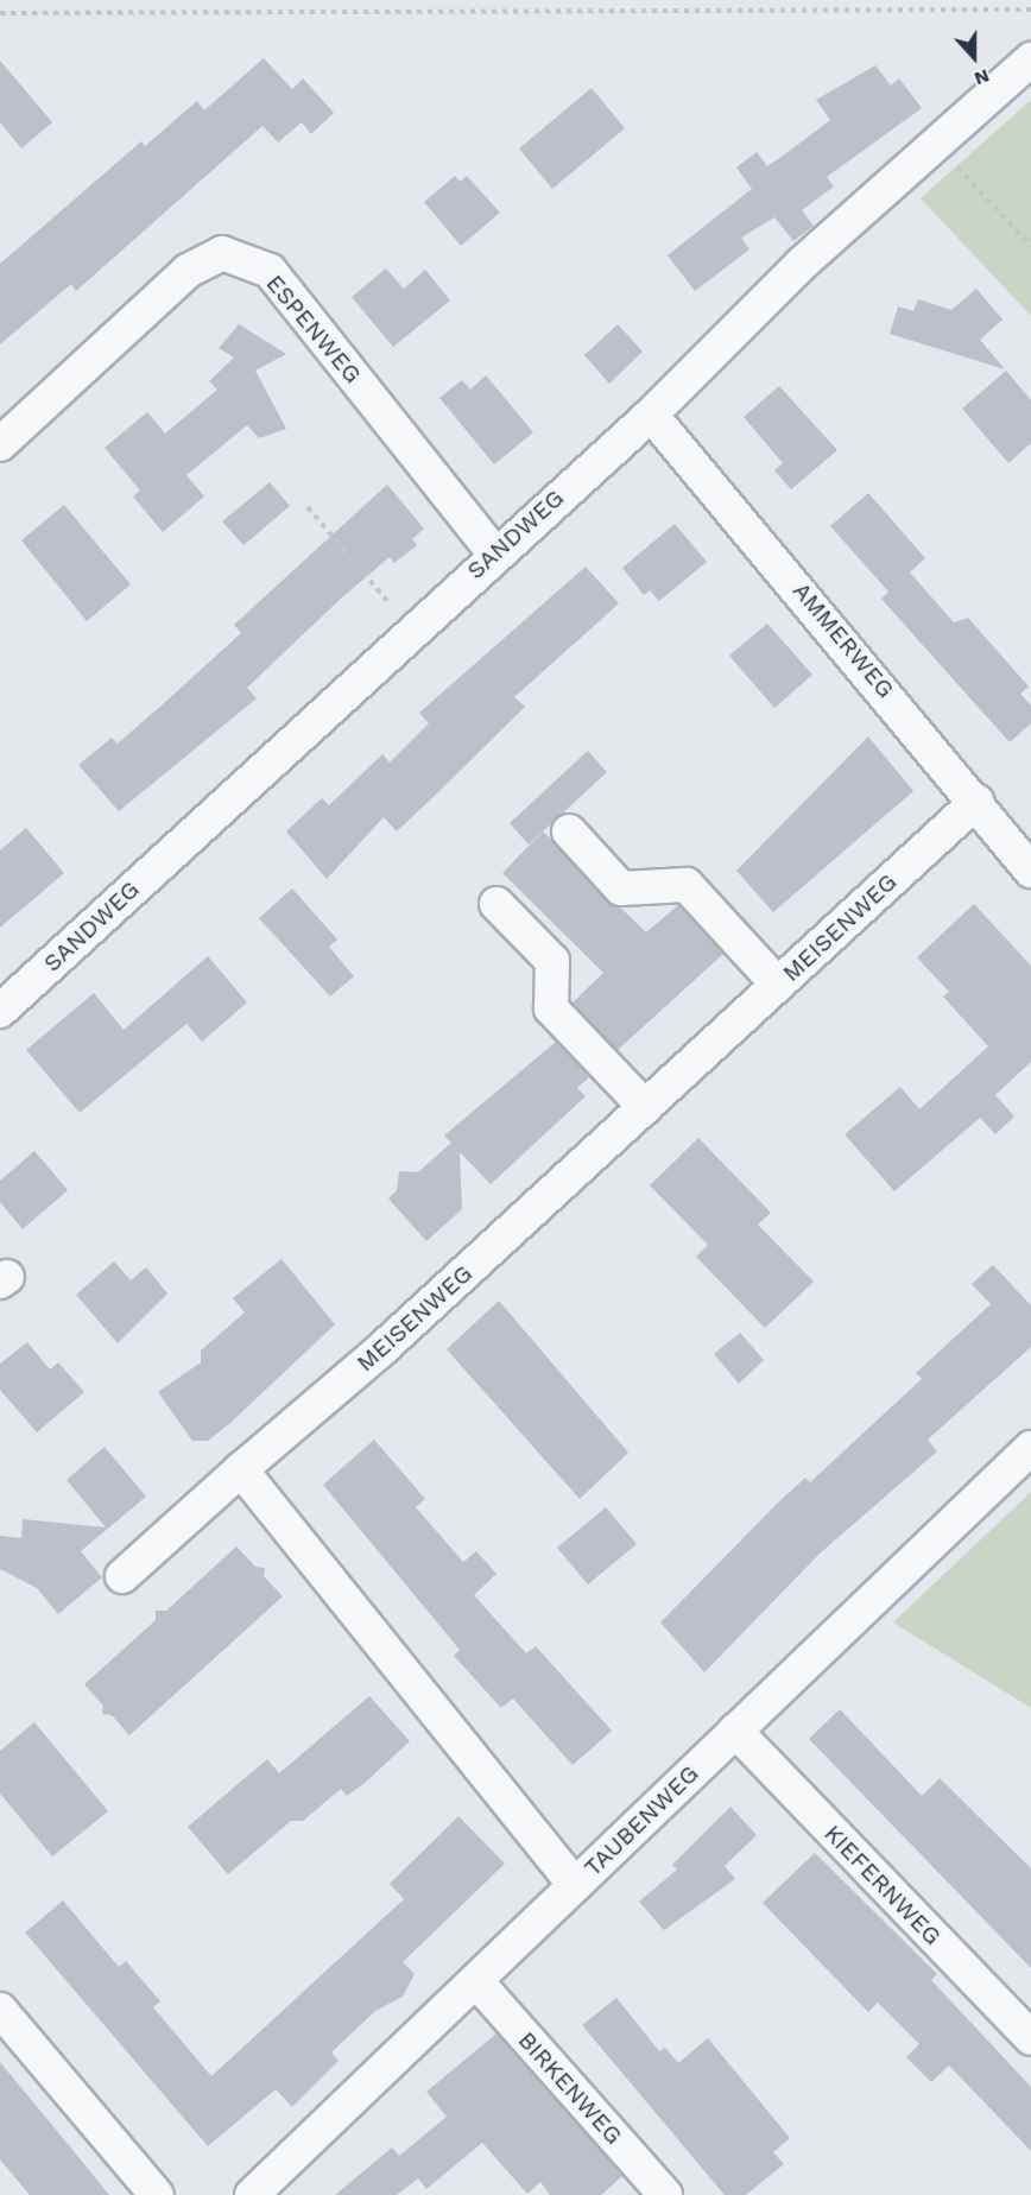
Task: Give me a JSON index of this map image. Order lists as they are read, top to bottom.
{
  "streets": {
    "street": [
      "ESPENWEG",
      "SANDWEG",
      "AMMERWEG",
      "MEISENWEG",
      "TAUBENWEG",
      "KIEFERNWEG",
      "BIRKENWEG"
    ]
  },
  "crossings": [
    ["ESPENWEG", "SANDWEG"],
    ["SANDWEG", "AMMERWEG"],
    ["AMMERWEG", "MEISENWEG"],
    ["TAUBENWEG", "KIEFERNWEG"],
    ["TAUBENWEG", "BIRKENWEG"]
  ],
  "north": "bottom"
}
